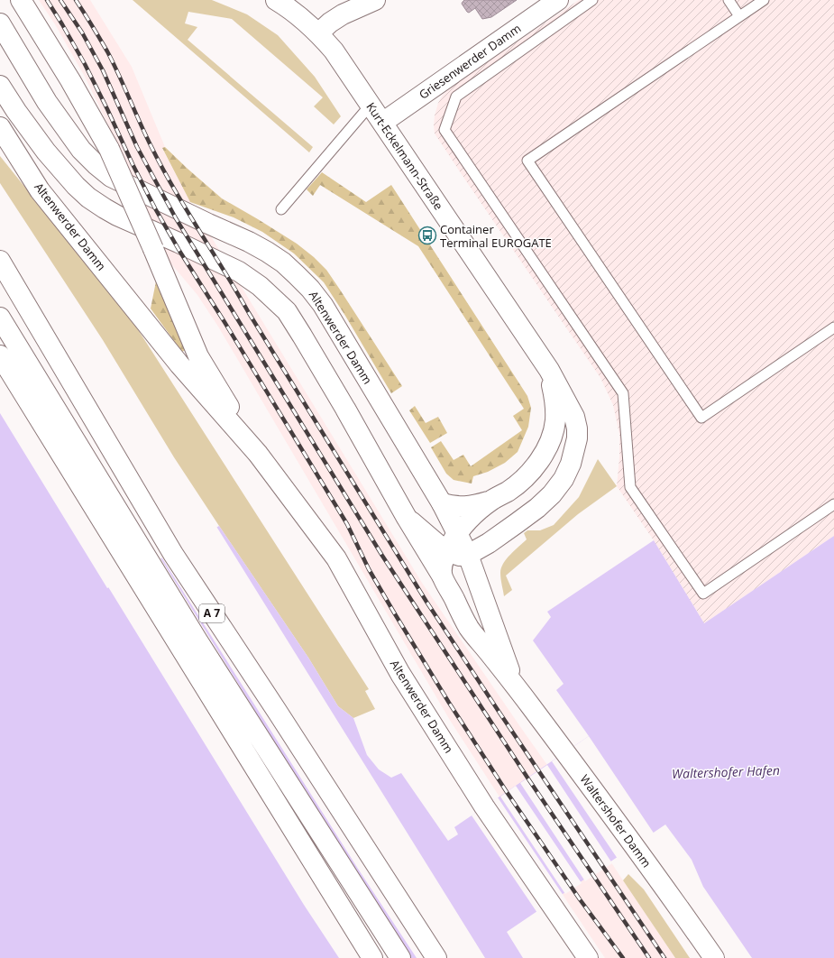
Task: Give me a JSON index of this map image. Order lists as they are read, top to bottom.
{
  "streets": {
    "main road": [
      "Griesenwerder Damm",
      "Kurt-Eckelmann-Straße",
      "Altenwerder Damm",
      "A 7",
      "Waltershofer Damm"
    ]
  },
  "crossings": [
    ["Griesenwerder Damm", "Kurt-Eckelmann-Straße"],
    ["Kurt-Eckelmann-Straße", "Altenwerder Damm"],
    ["Kurt-Eckelmann-Straße", "Waltershofer Damm"],
    ["Altenwerder Damm", "Waltershofer Damm"]
  ],
  "water": ["Waltershofer Hafen"],
  "places": {
    "bus stop": ["Container Terminal EUROGATE"]
  }
}
